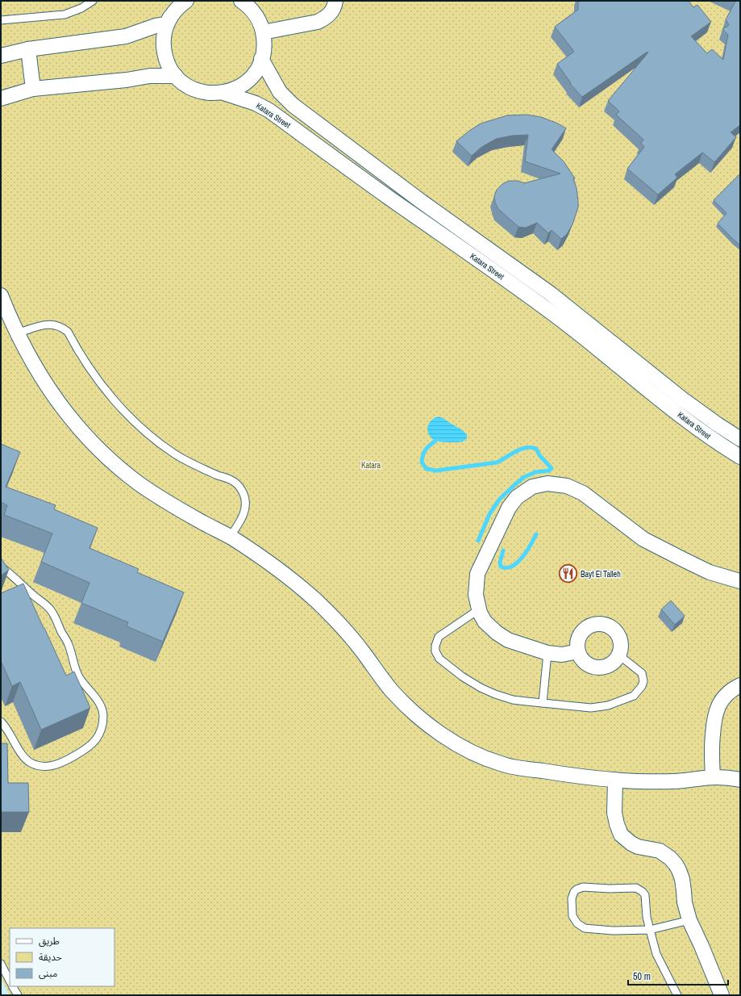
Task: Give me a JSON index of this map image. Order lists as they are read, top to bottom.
{
  "streets": {
    "street": ["Katara Street"]
  },
  "parks": ["Katara"],
  "places": {
    "restaurant": ["Bayt El Talleh"]
  },
  "legend": ["طريق", "حديقة", "مبنى"],
  "scale_bar": "50 m"
}
